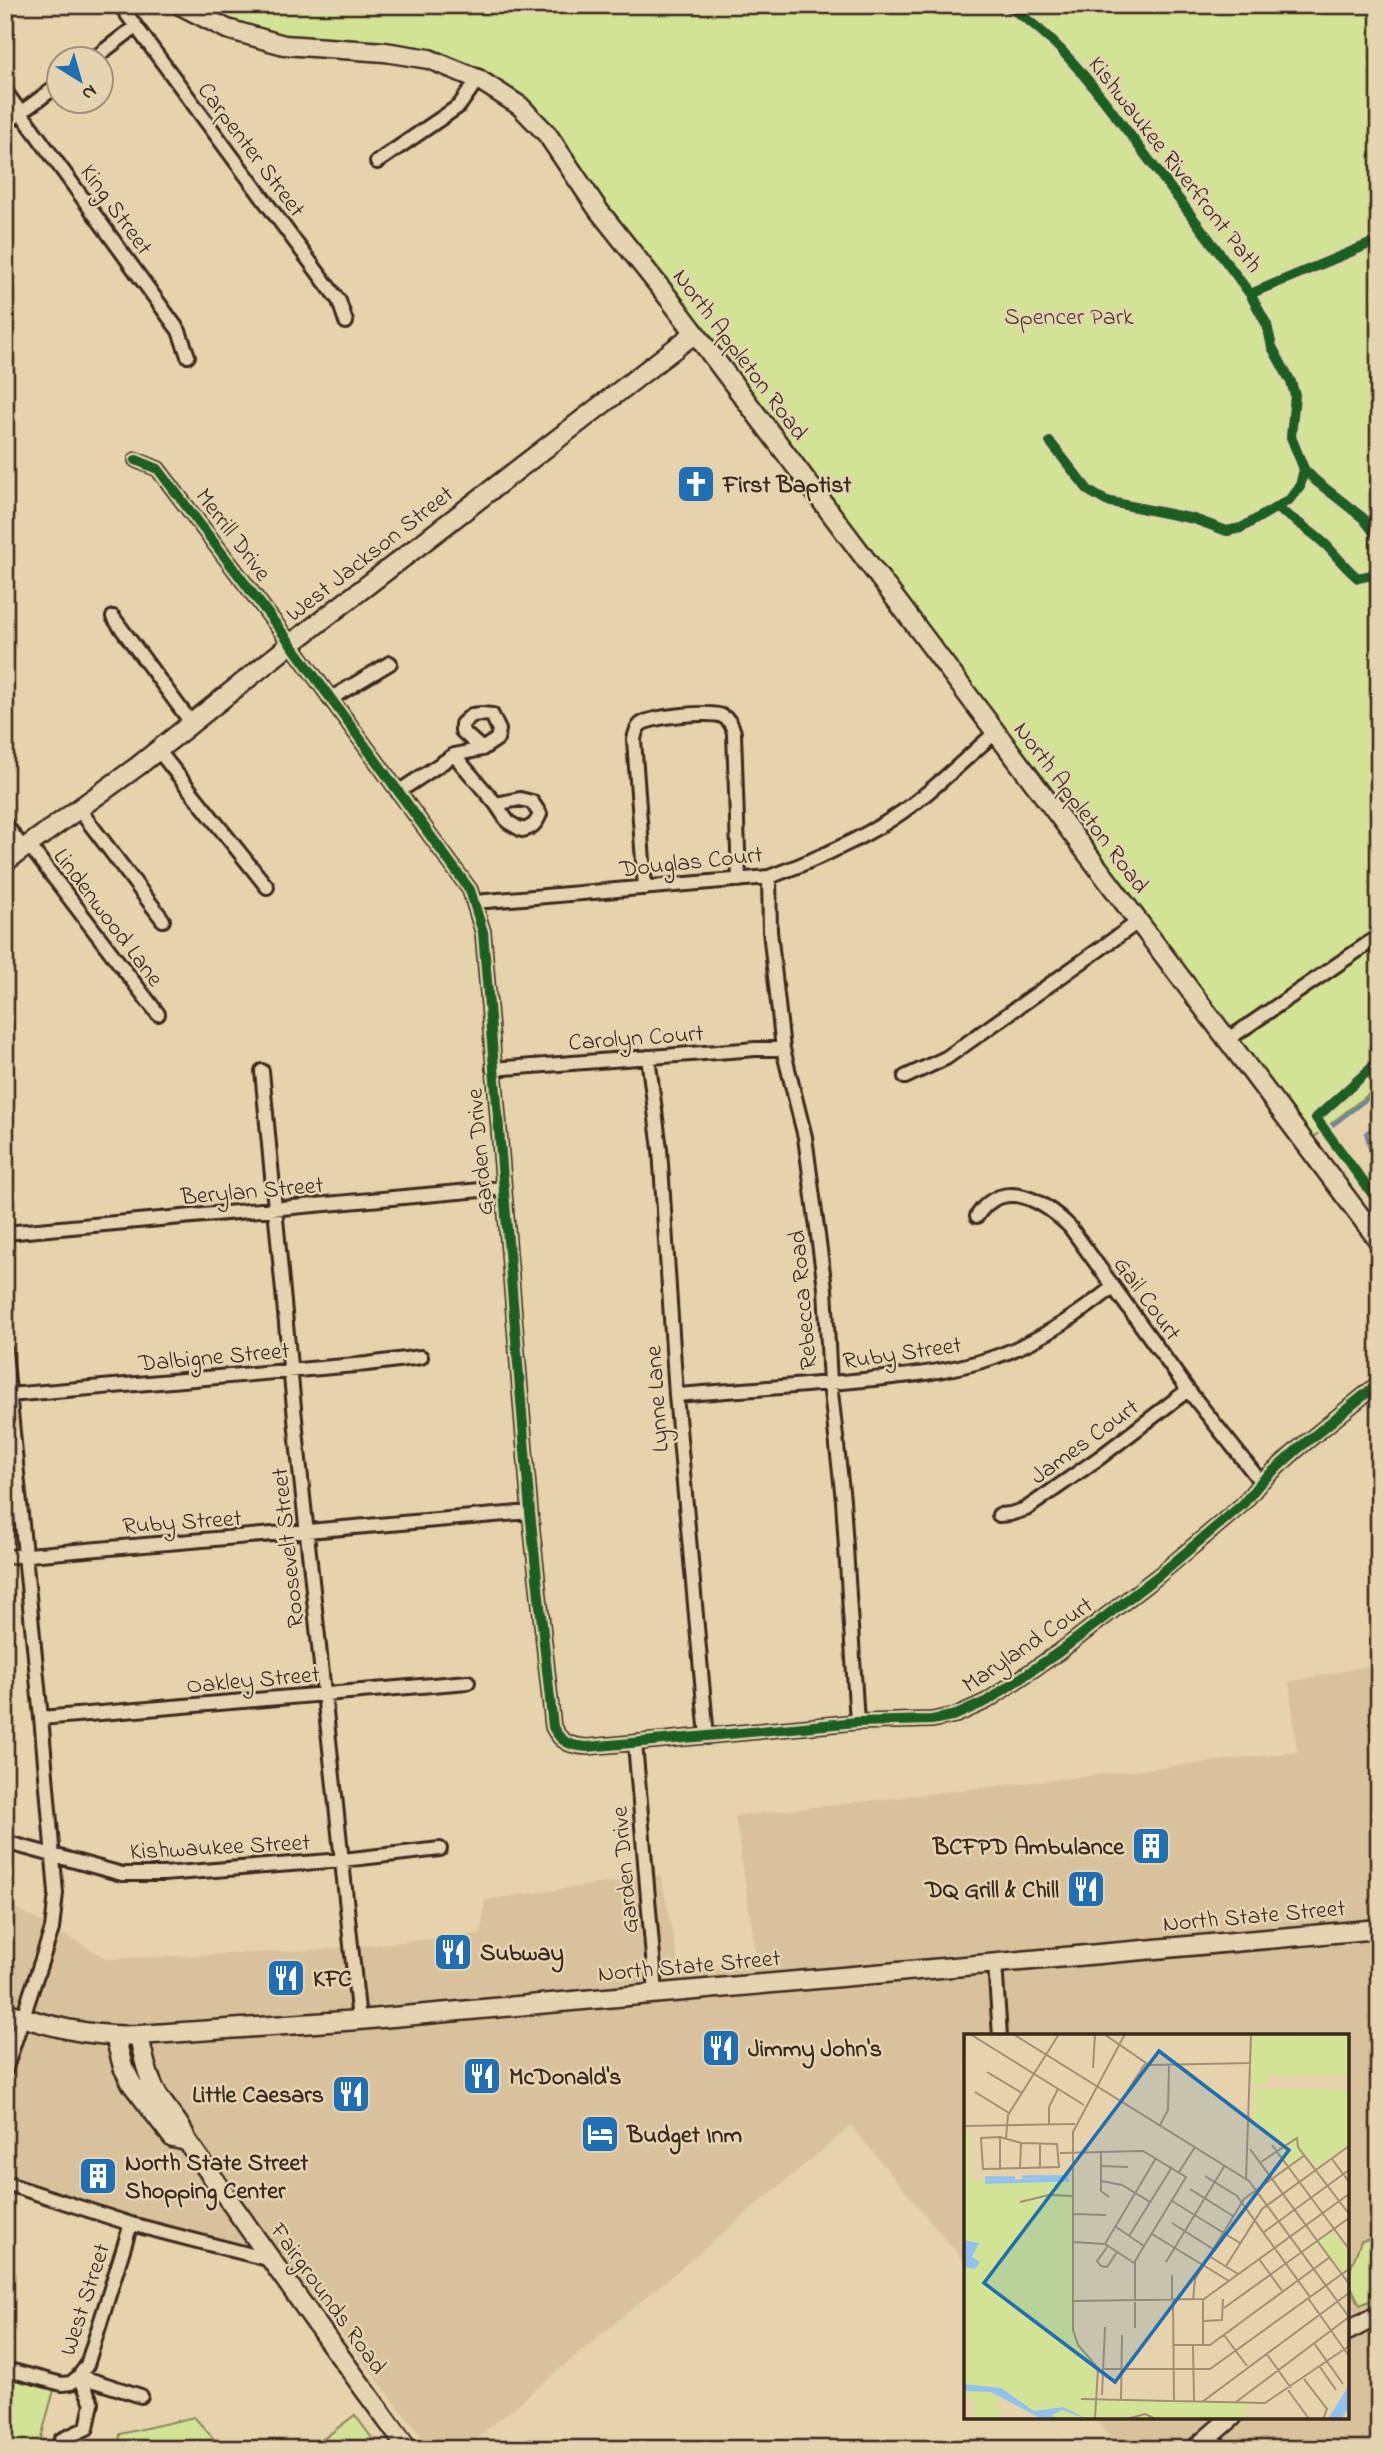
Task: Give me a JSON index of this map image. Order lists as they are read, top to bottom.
{
  "streets": {
    "main road": [
      "North Appleton Road",
      "West Jackson Street",
      "North State Street",
      "Fairgrounds Road"
    ],
    "street": [
      "Carpenter Street",
      "King Street",
      "Merrill Drive",
      "Douglas Court",
      "Lindenwood Lane",
      "Carolyn Court",
      "Garden Drive",
      "Berylan Street",
      "Gail Court",
      "Rebecca Road",
      "Ruby Street",
      "Dalbigne Street",
      "Lynne Lane",
      "James Court",
      "Roosevelt Street",
      "Maryland Court",
      "Oakley Street",
      "Kishwaukee Street",
      "West Street"
    ],
    "cycle path": ["Kishwaukee Riverfront Path"]
  },
  "crossings": [
    ["North Appleton Road", "West Jackson Street"],
    ["North Appleton Road", "Douglas Court"],
    ["Merrill Drive", "West Jackson Street"],
    ["Merrill Drive", "Garden Drive"],
    ["West Jackson Street", "Lindenwood Lane"],
    ["West Jackson Street", "Garden Drive"],
    ["Douglas Court", "Garden Drive"],
    ["Douglas Court", "Rebecca Road"],
    ["Carolyn Court", "Garden Drive"],
    ["Carolyn Court", "Rebecca Road"],
    ["Carolyn Court", "Lynne Lane"],
    ["Garden Drive", "Berylan Street"],
    ["Garden Drive", "Ruby Street"],
    ["Garden Drive", "Maryland Court"],
    ["Garden Drive", "North State Street"],
    ["Berylan Street", "Roosevelt Street"],
    ["Gail Court", "Ruby Street"],
    ["Gail Court", "James Court"],
    ["Gail Court", "Maryland Court"],
    ["Rebecca Road", "Ruby Street"],
    ["Rebecca Road", "Maryland Court"],
    ["Ruby Street", "Lynne Lane"],
    ["Ruby Street", "Roosevelt Street"],
    ["Dalbigne Street", "Roosevelt Street"],
    ["Lynne Lane", "Maryland Court"],
    ["Roosevelt Street", "Oakley Street"],
    ["Roosevelt Street", "Kishwaukee Street"],
    ["Roosevelt Street", "North State Street"],
    ["North State Street", "Fairgrounds Road"]
  ],
  "parks": ["Spencer Park"],
  "places": {
    "church": ["First Baptist"],
    "building": ["BCFPD Ambulance", "North State Street Shopping Center"],
    "restaurant": [
      "DQ Grill & Chill",
      "Subway",
      "KFC",
      "Jimmy John's",
      "McDonald's",
      "Little Caesars"
    ],
    "hotel": ["Budget Inm"]
  },
  "north": "bottom right"
}
